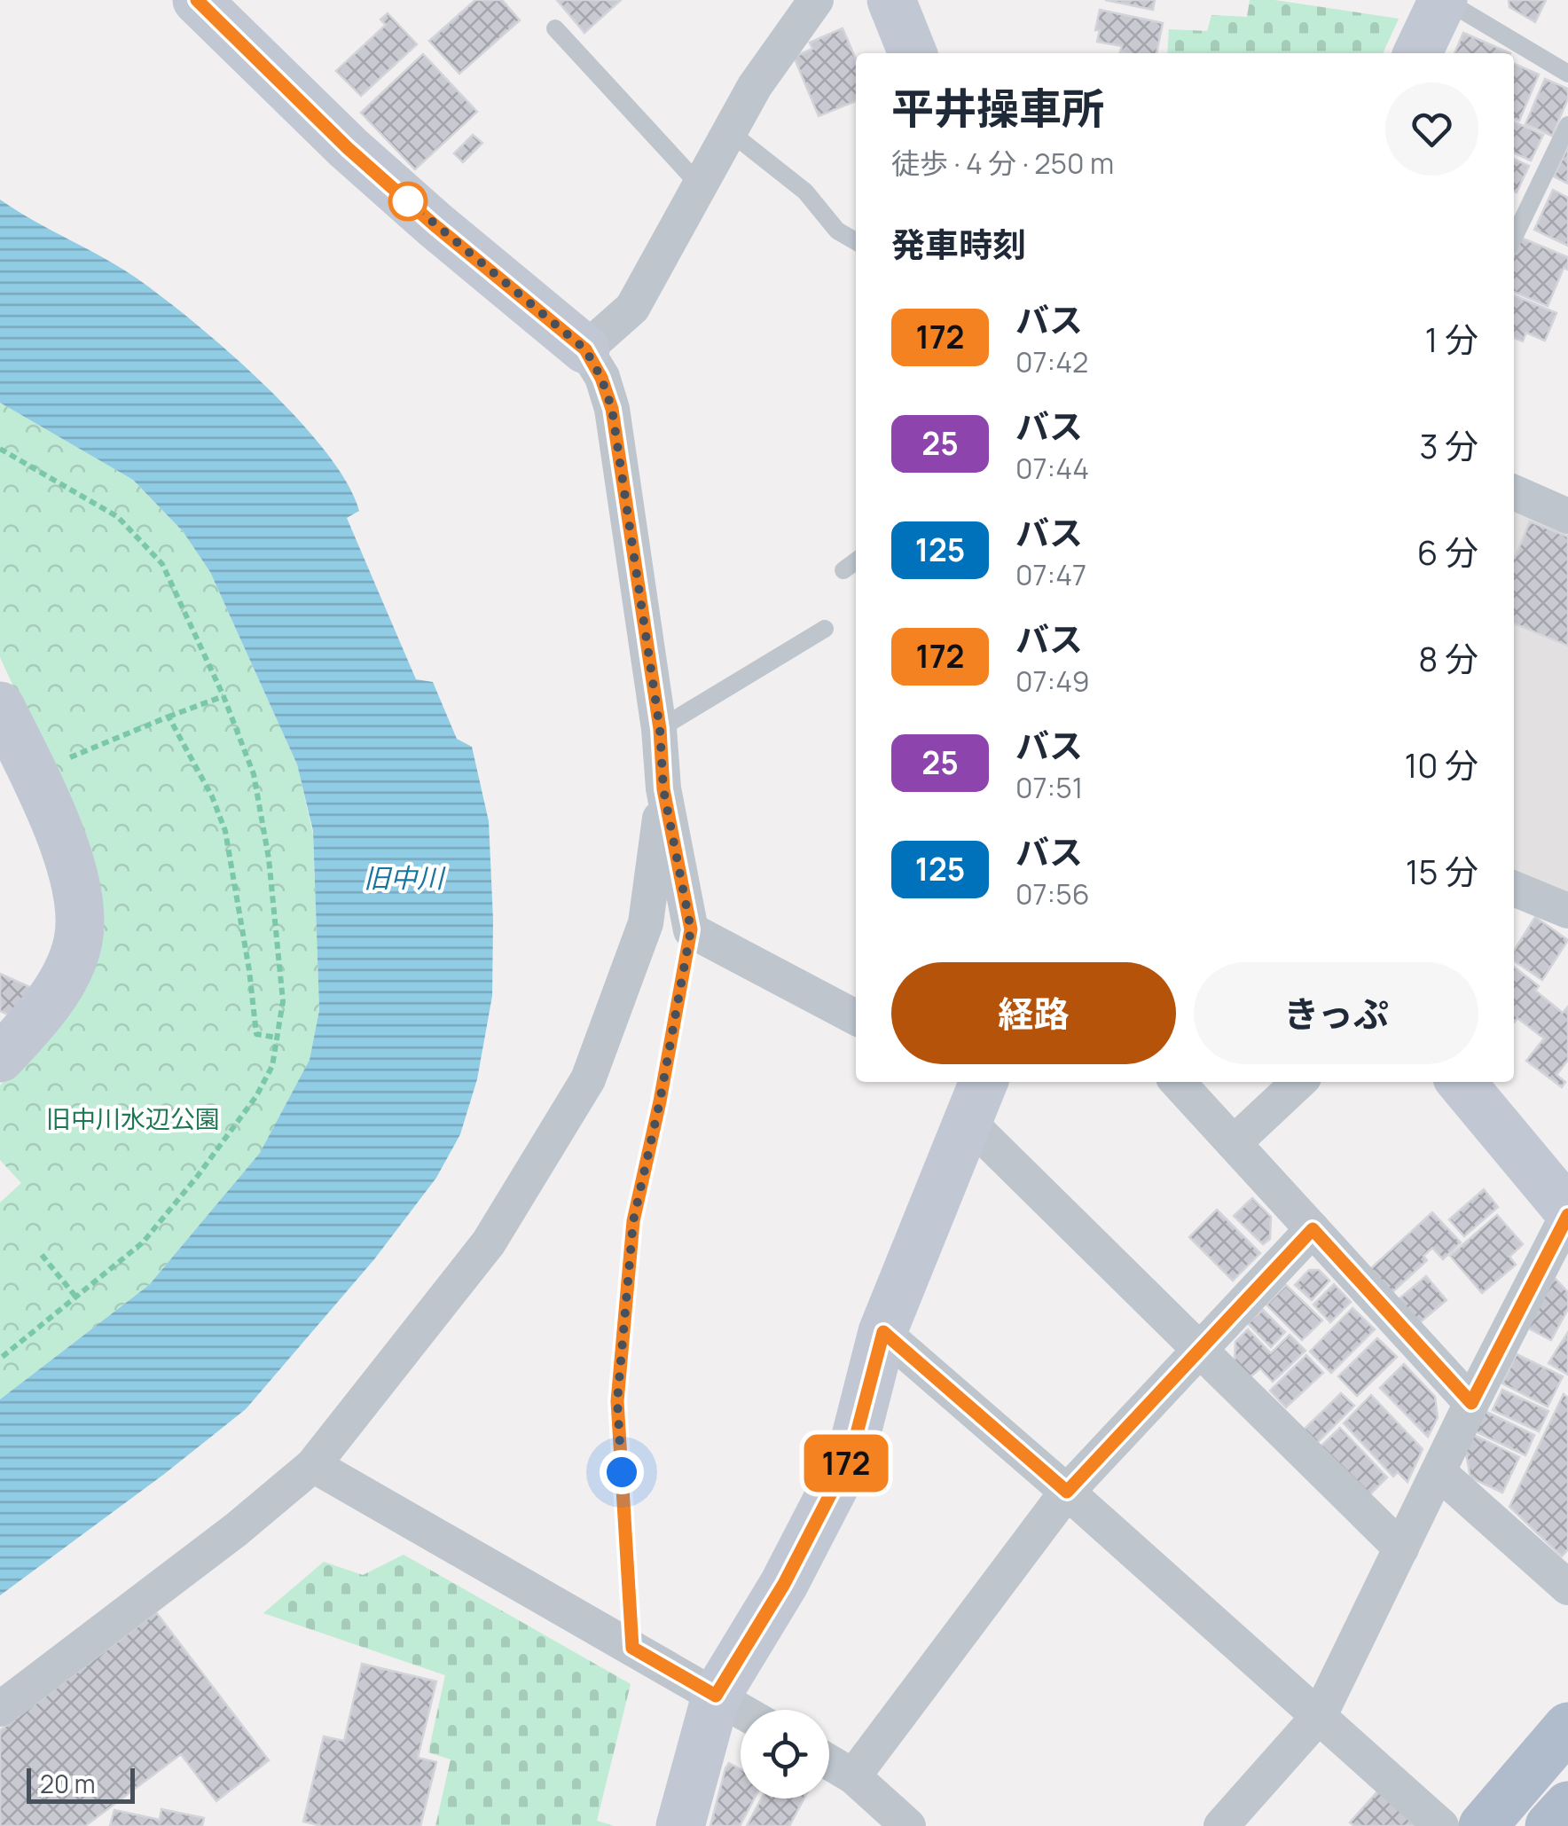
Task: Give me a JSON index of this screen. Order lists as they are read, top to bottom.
{
  "water": ["旧中川"],
  "parks": ["旧中川水辺公園"],
  "lines": ["bus line 172"],
  "scale_bar": "20 m",
  "page": {
    "on_map": "172",
    "heading": [
      ["平井操車所", "徒歩 · 4 分 · 250 m"],
      "発車時刻"
    ],
    "list": [
      {
        "mark": "172",
        "name": "バス",
        "note": "07:42",
        "value": "1 分"
      },
      {
        "mark": "25",
        "name": "バス",
        "note": "07:44",
        "value": "3 分"
      },
      {
        "mark": "125",
        "name": "バス",
        "note": "07:47",
        "value": "6 分"
      },
      {
        "mark": "172",
        "name": "バス",
        "note": "07:49",
        "value": "8 分"
      },
      {
        "mark": "25",
        "name": "バス",
        "note": "07:51",
        "value": "10 分"
      },
      {
        "mark": "125",
        "name": "バス",
        "note": "07:56",
        "value": "15 分"
      }
    ],
    "buttons": ["経路", "きっぷ"],
    "scale": "20 m"
  }
}
